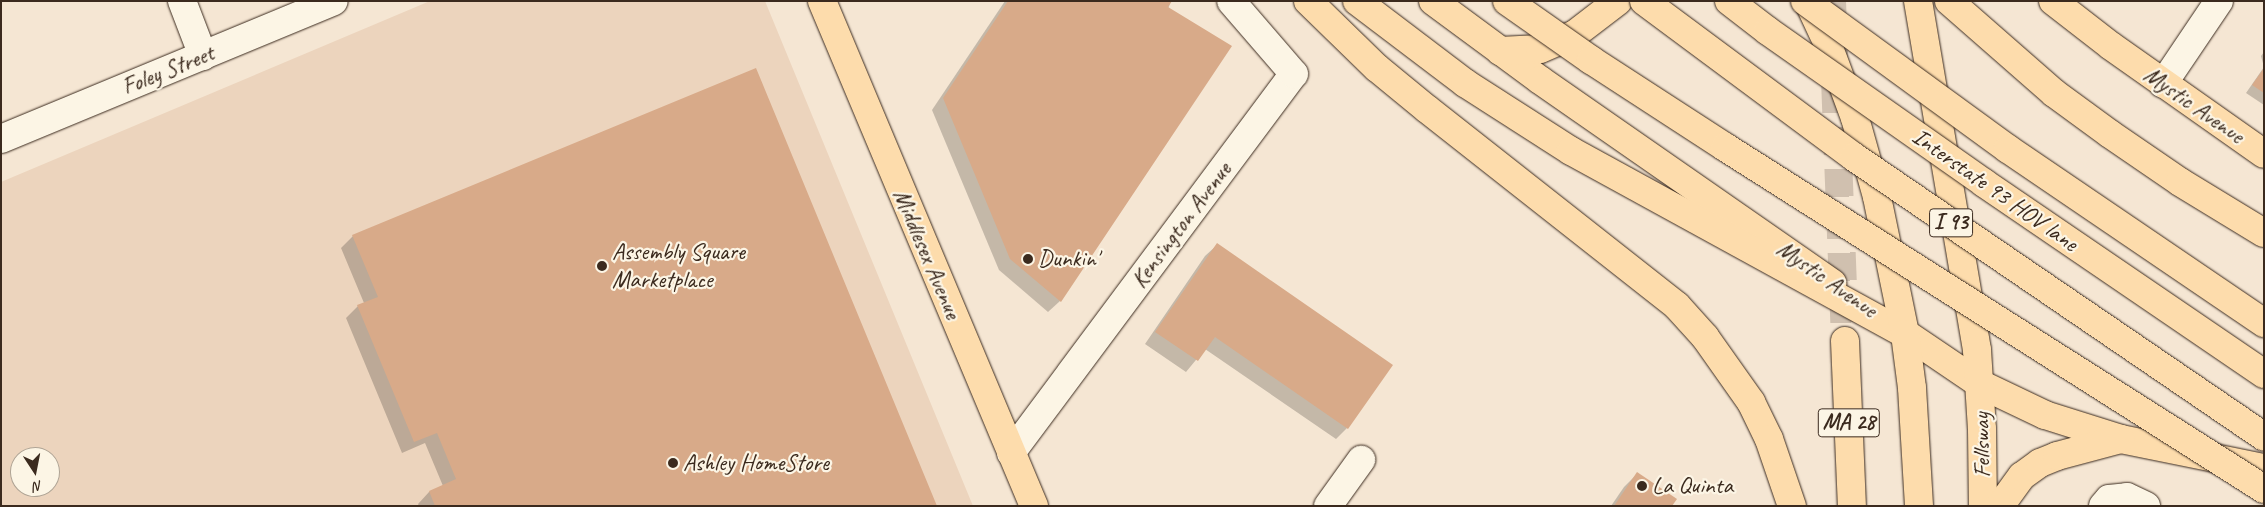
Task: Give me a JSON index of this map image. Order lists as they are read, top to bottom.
{
  "streets": {
    "main road": [
      "Mystic Avenue",
      "Interstate 93 HOV lane",
      "I 93",
      "Middlesex Avenue",
      "MA 28",
      "Fellsway"
    ],
    "street": ["Foley Street", "Kensington Avenue"]
  },
  "crossings": [
    ["Mystic Avenue", "Fellsway"],
    ["Kensington Avenue", "Middlesex Avenue"]
  ],
  "places": [
    "Dunkin'",
    "Assembly Square Marketplace",
    "Ashley HomeStore",
    "La Quinta"
  ],
  "north": "bottom"
}
